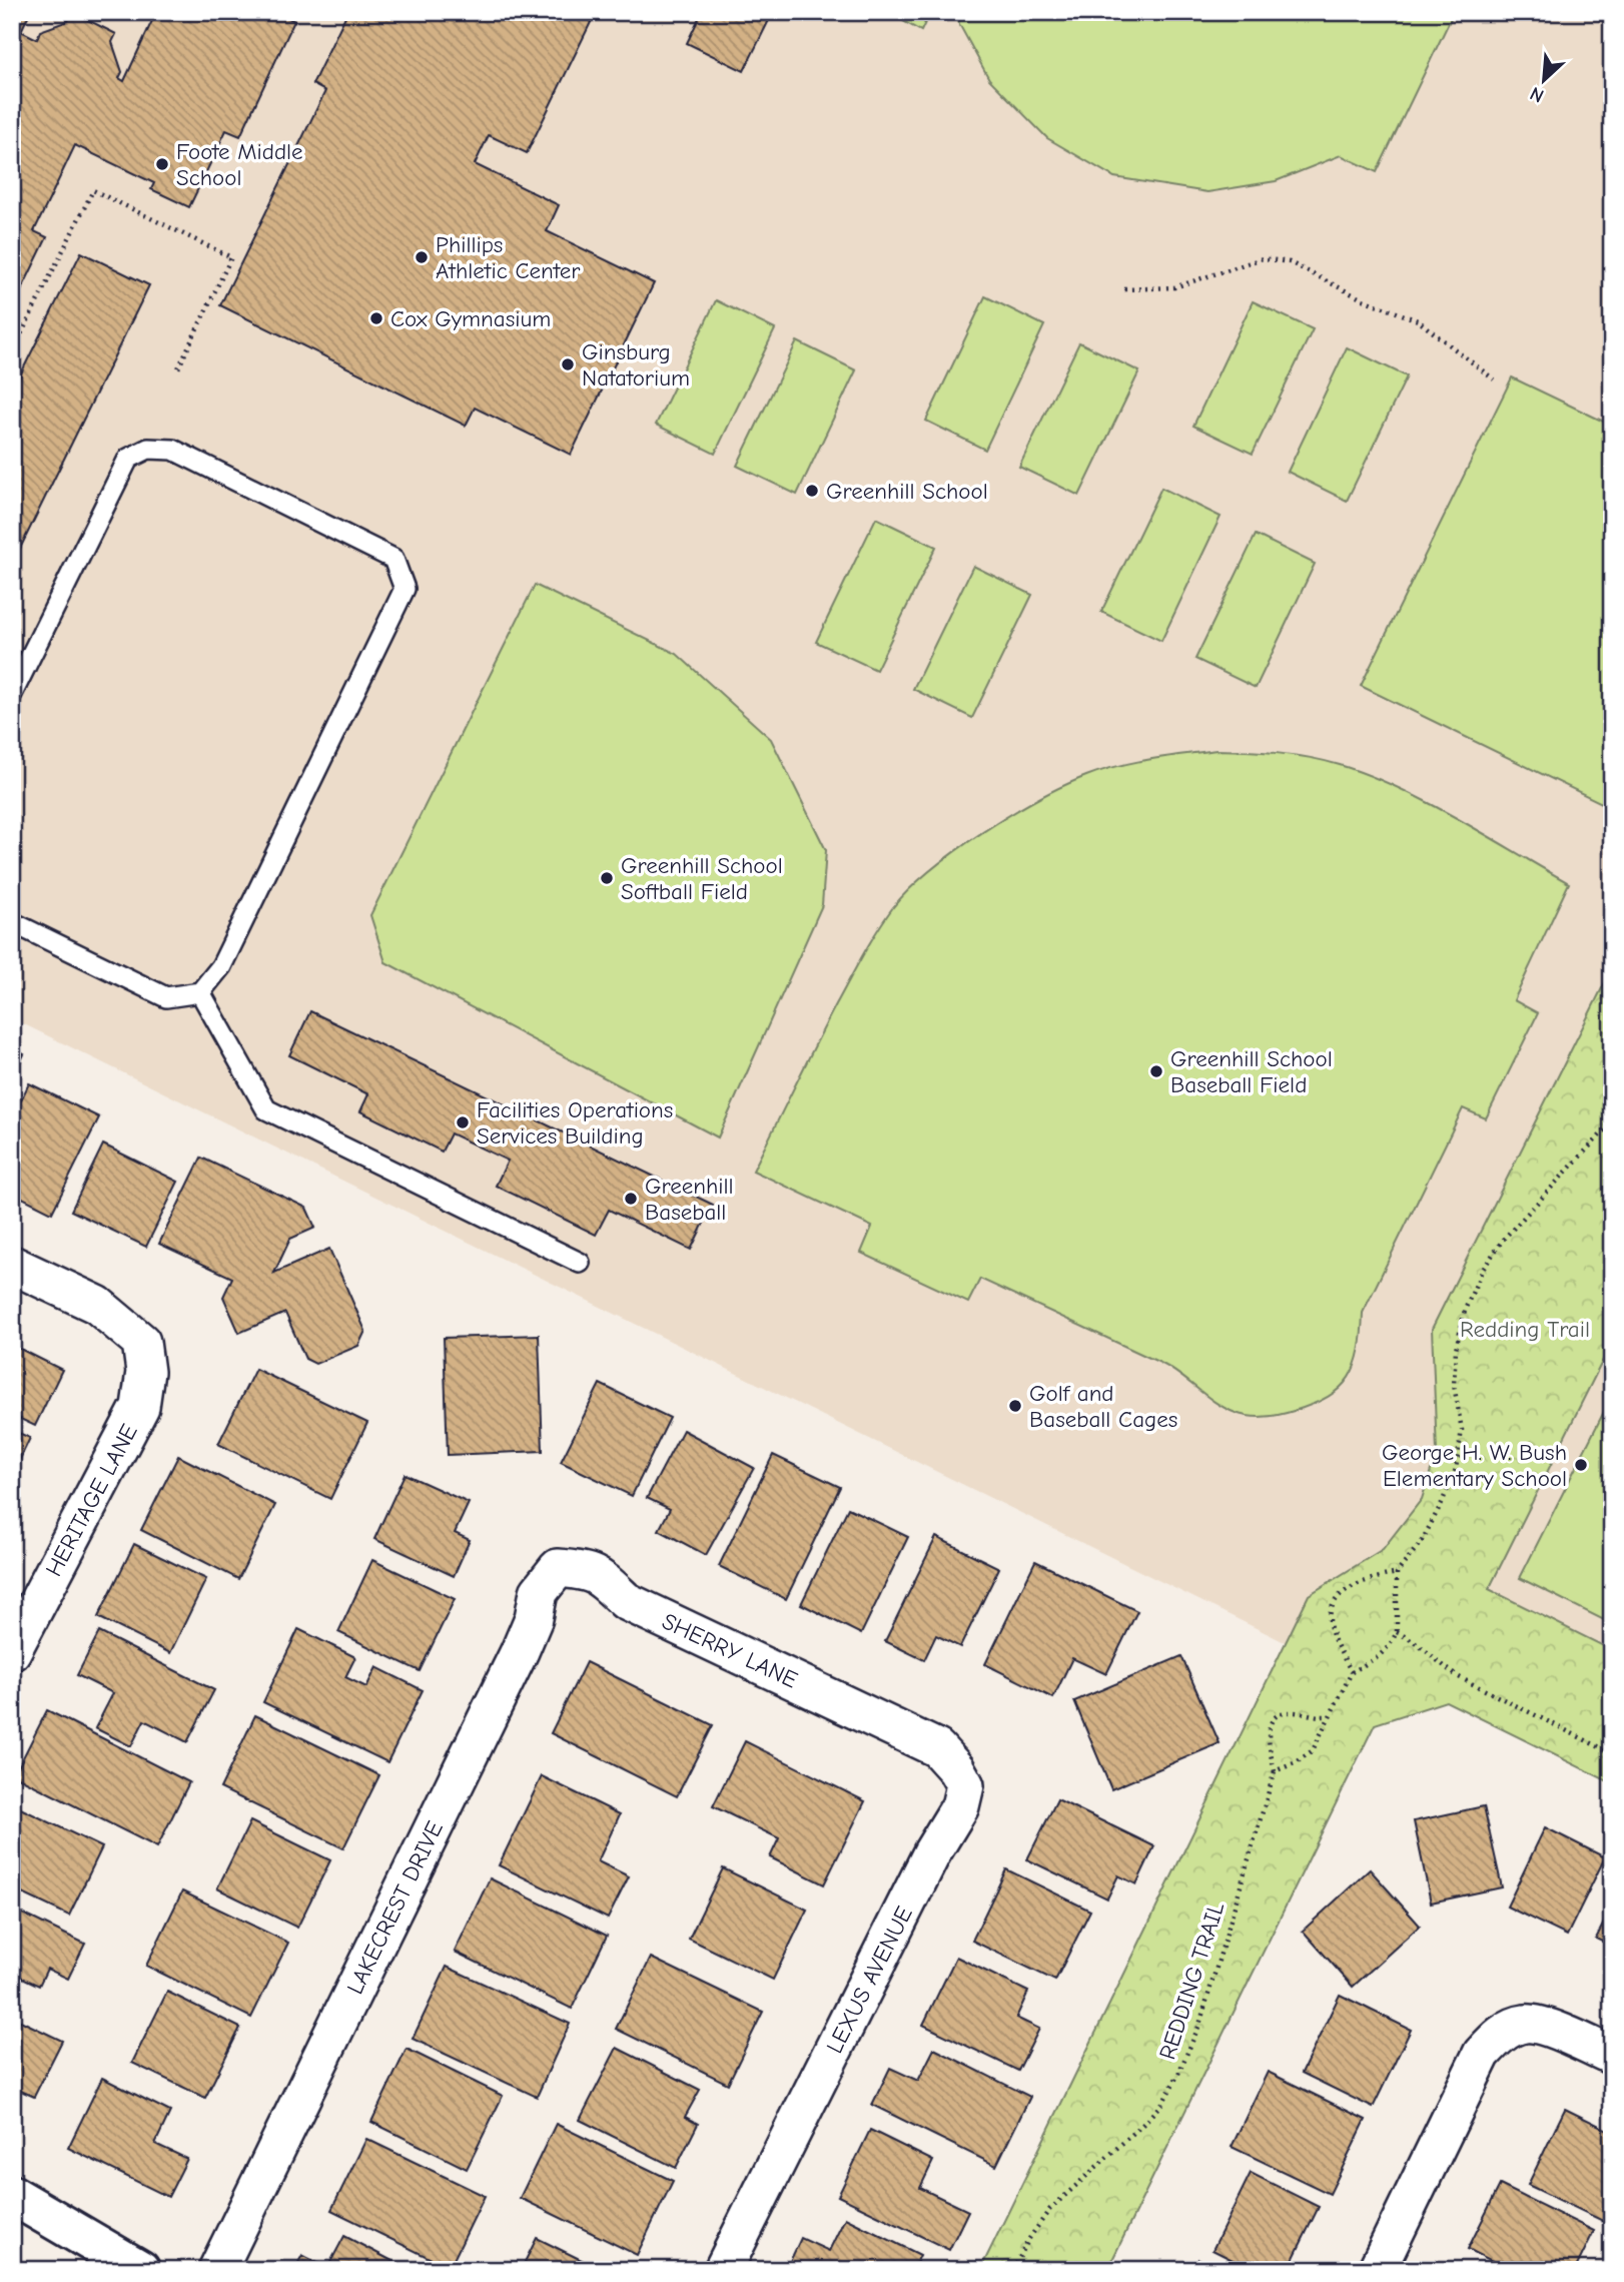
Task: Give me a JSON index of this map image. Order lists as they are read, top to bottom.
{
  "streets": {
    "street": [
      "HERITAGE LANE",
      "SHERRY LANE",
      "LAKECREST DRIVE",
      "LEXUS AVENUE"
    ],
    "path": ["REDDING TRAIL"]
  },
  "crossings": [
    ["SHERRY LANE", "LAKECREST DRIVE"],
    ["SHERRY LANE", "LEXUS AVENUE"]
  ],
  "parks": ["Redding Trail"],
  "places": [
    "Foote Middle School",
    "Phillips Athletic Center",
    "Cox Gymnasium",
    "Ginsburg Natatorium",
    "Greenhill School",
    "Greenhill School Softball Field",
    "Greenhill School Baseball Field",
    "Facilities Operations Services Building",
    "Greenhill Baseball",
    "Golf and Baseball Cages",
    "George H. W. Bush Elementary School"
  ],
  "north": "bottom left"
}
